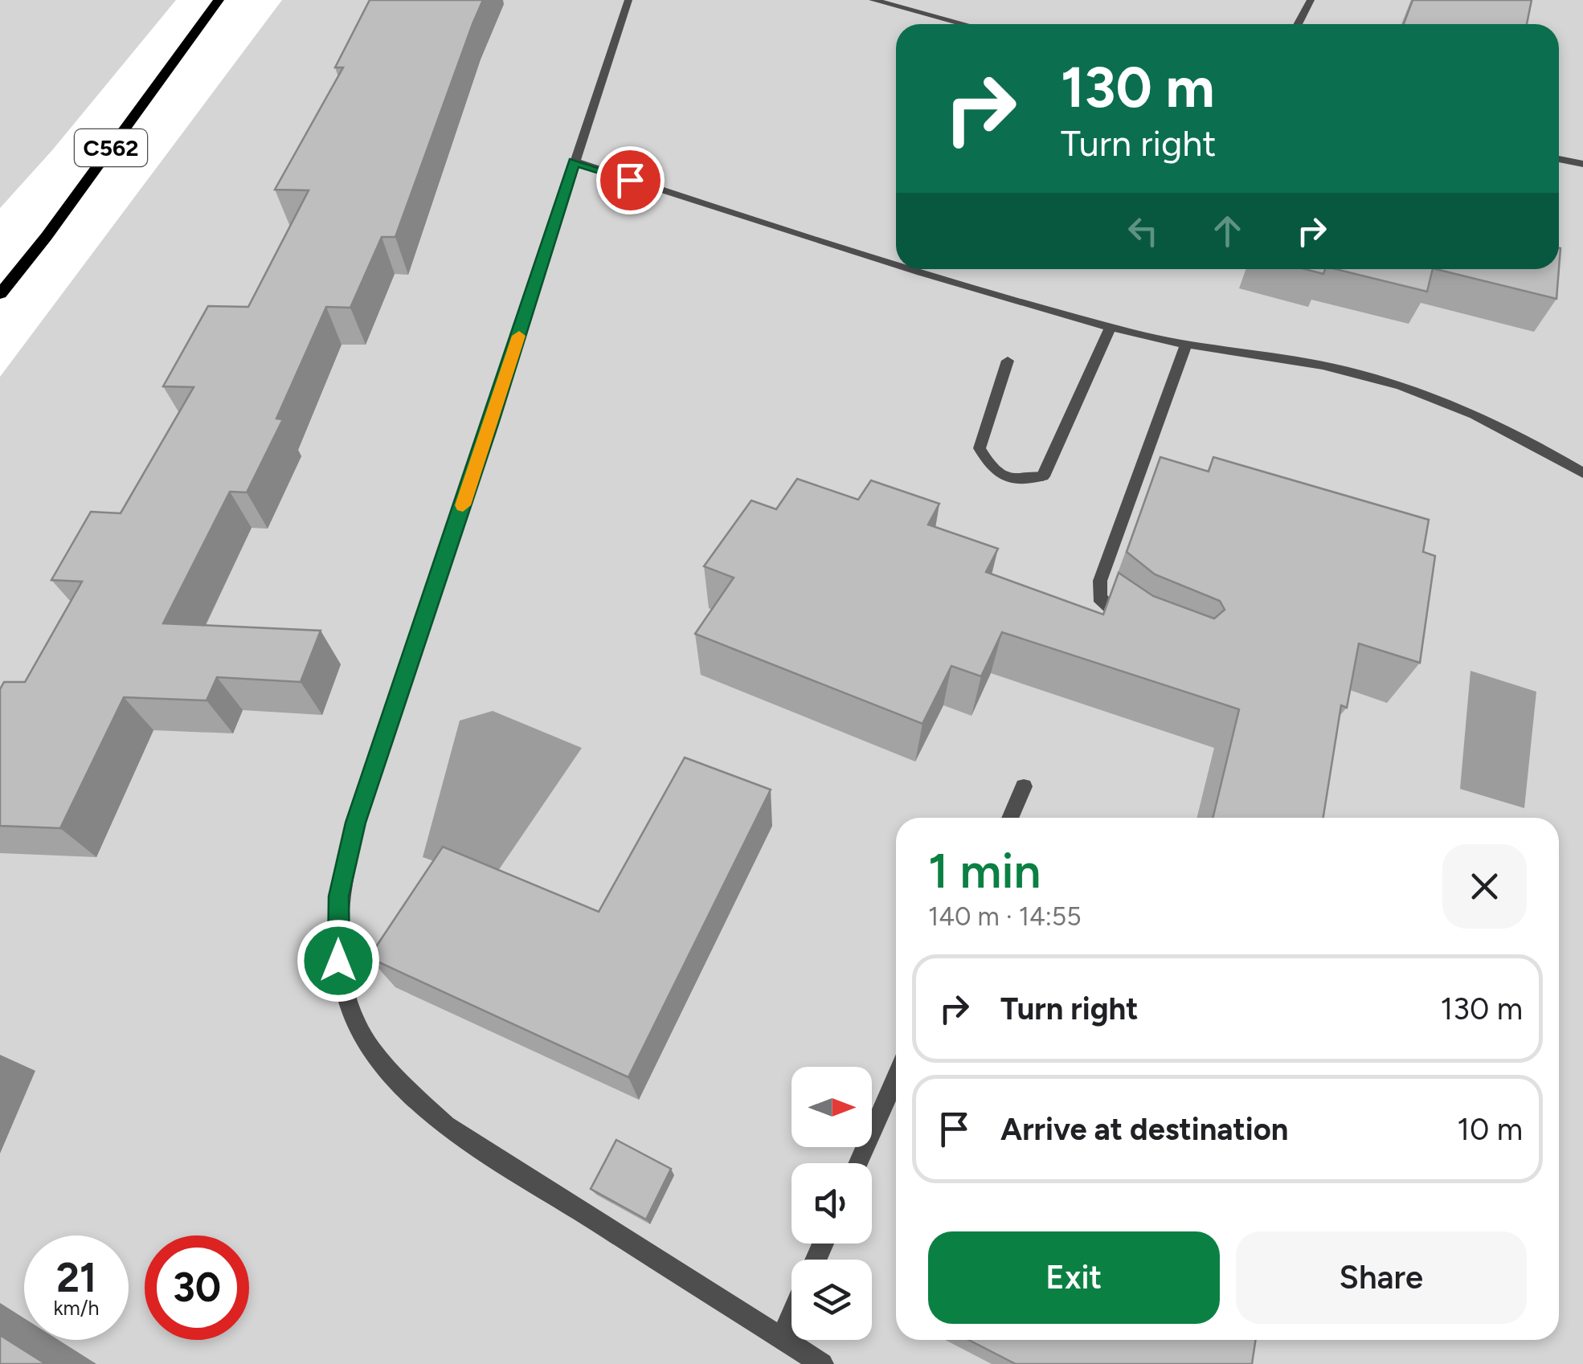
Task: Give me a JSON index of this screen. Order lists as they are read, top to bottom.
{
  "streets": {
    "main road": ["C562"]
  },
  "north": "right",
  "page": {
    "turn": ["130 m", "Turn right"],
    "heading": ["1 min", "140 m · 14:55"],
    "list": [
      {
        "name": "Turn right",
        "value": "130 m"
      },
      {
        "name": "Arrive at destination",
        "value": "10 m"
      }
    ],
    "buttons": ["Exit", "Share"],
    "speed": "21 km/h",
    "limit": "30"
  }
}
